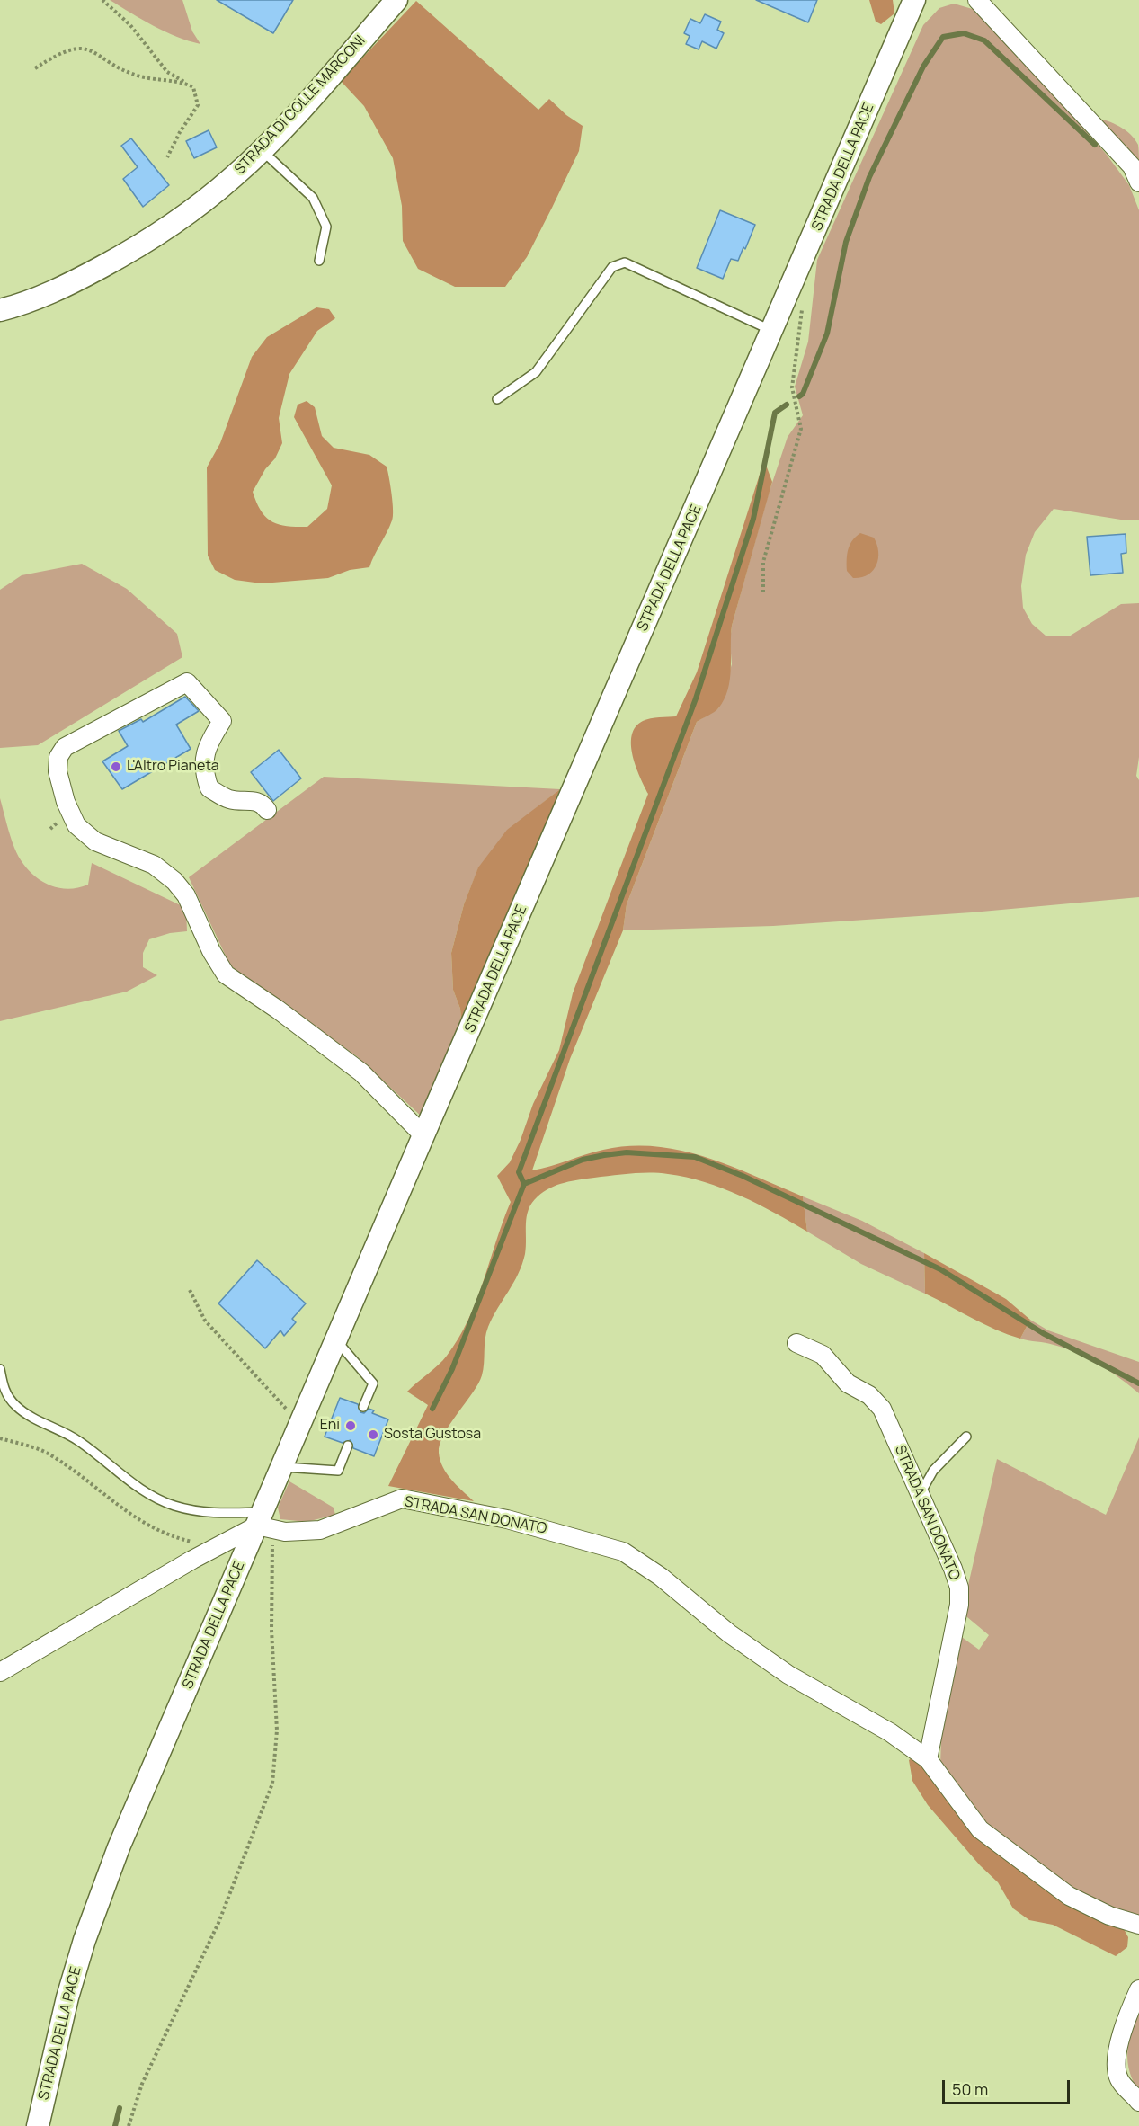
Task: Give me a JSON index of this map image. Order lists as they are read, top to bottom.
{
  "streets": {
    "street": ["STRADA DI COLLE MARCONI", "STRADA DELLA PACE", "STRADA SAN DONATO"]
  },
  "crossings": [
    ["STRADA DELLA PACE", "STRADA SAN DONATO"]
  ],
  "places": ["L'Altro Pianeta", "Eni", "Sosta Gustosa"],
  "scale_bar": "50 m"
}
